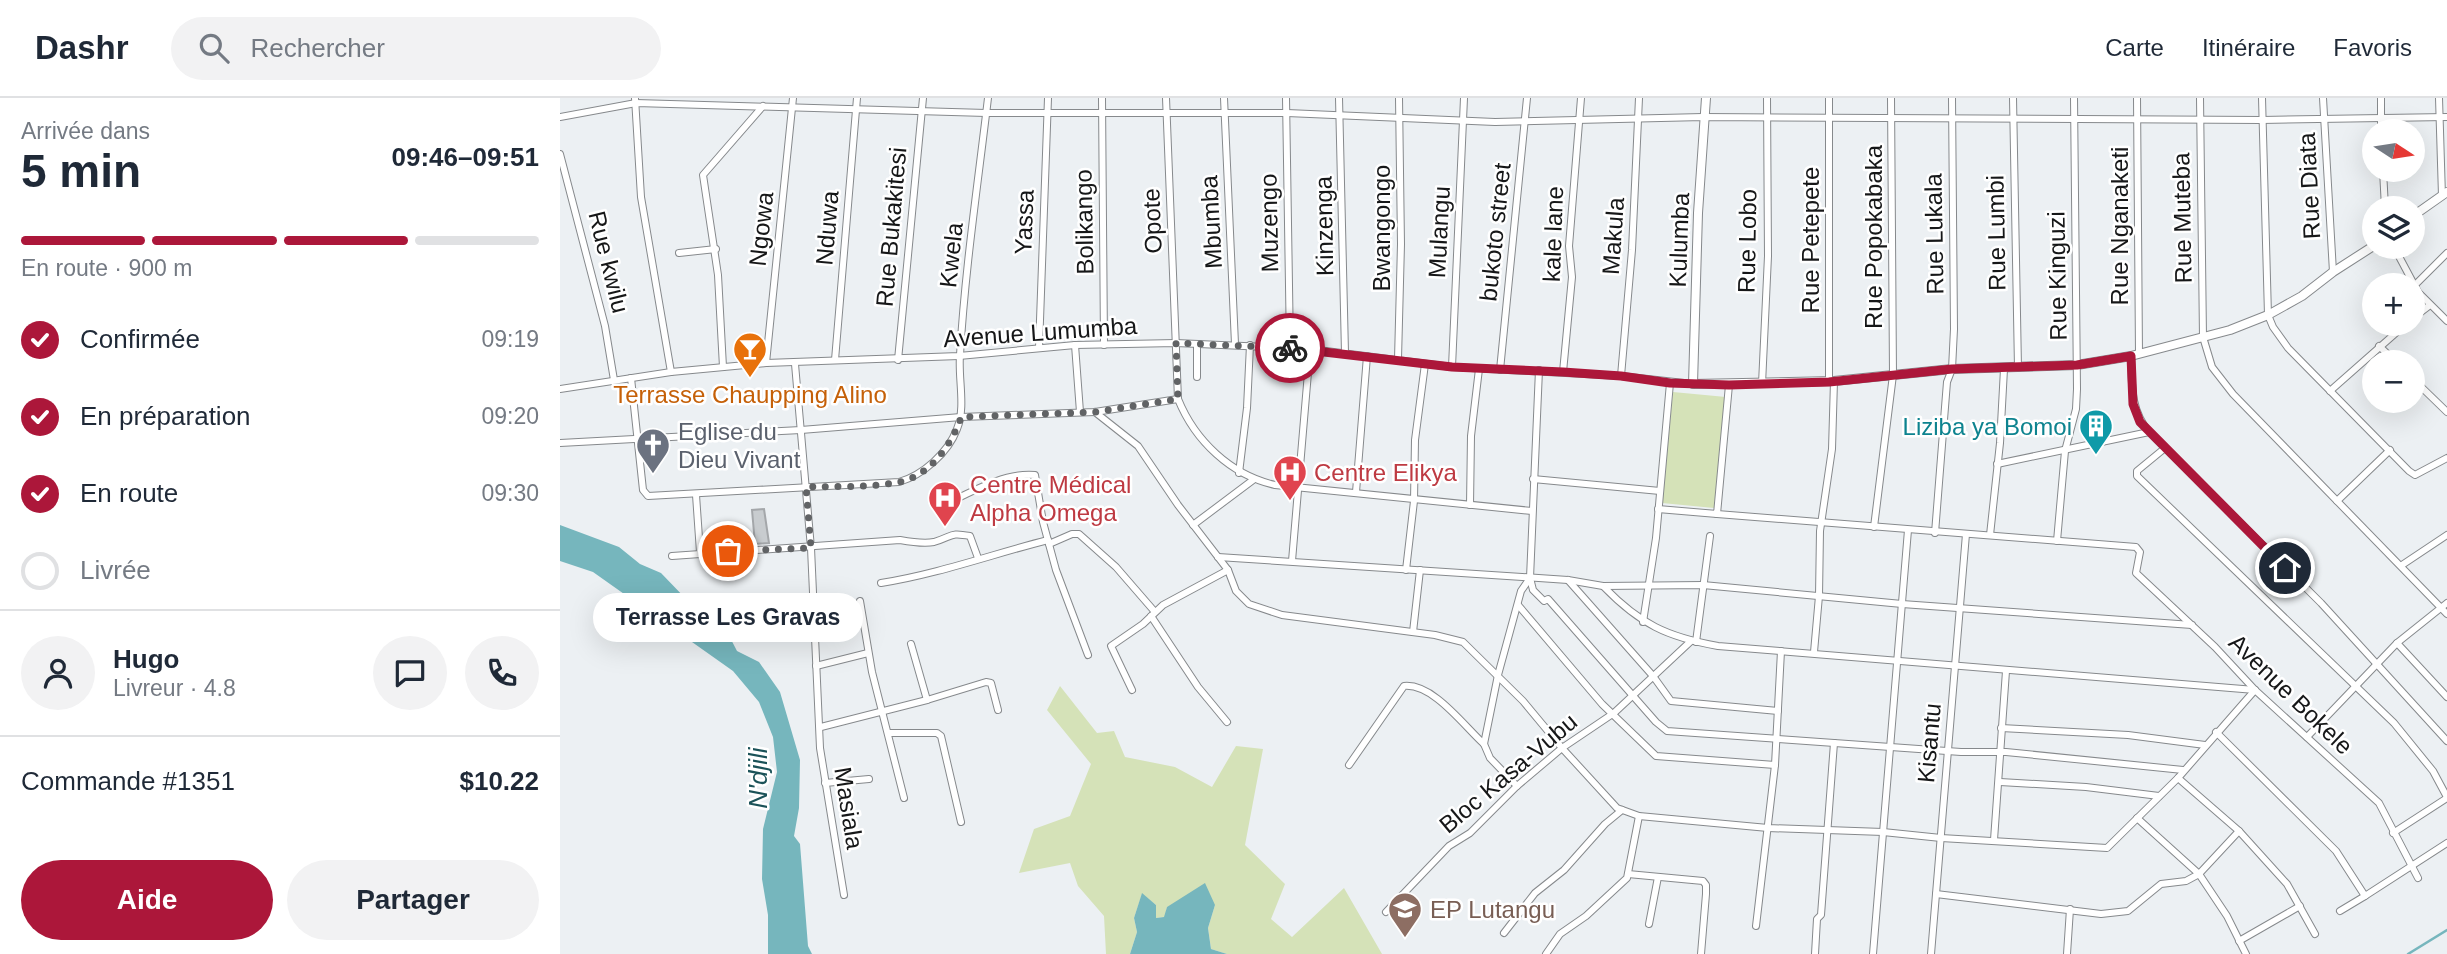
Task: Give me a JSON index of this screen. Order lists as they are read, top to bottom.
{
  "streets": {
    "street": [
      "Rue Diata",
      "Rue Muteba",
      "Opote",
      "Yassa",
      "Bolikango",
      "Mbumba",
      "Muzengo",
      "Kinzenga",
      "Rue Nganaketi",
      "Rue Bukakitesi",
      "Nduwa",
      "Bwangongo",
      "Ngowa",
      "Mulangu",
      "bukoto street",
      "Rue Lumbi",
      "kale lane",
      "Rue Lukala",
      "Makula",
      "Rue Popokabaka",
      "Kulumba",
      "Rue Petepete",
      "Rue Lobo",
      "Kwela",
      "Rue kwilu",
      "Rue Kinguzi",
      "Avenue Lumumba",
      "Avenue Bokele",
      "Kisantu",
      "Bloc Kasa-Vubu",
      "Masiala"
    ]
  },
  "crossings": [
    ["Rue Diata", "Avenue Lumumba"],
    ["Rue Muteba", "Avenue Lumumba"],
    ["Opote", "Avenue Lumumba"],
    ["Yassa", "Avenue Lumumba"],
    ["Bolikango", "Avenue Lumumba"],
    ["Mbumba", "Avenue Lumumba"],
    ["Muzengo", "Avenue Lumumba"],
    ["Kinzenga", "Avenue Lumumba"],
    ["Rue Nganaketi", "Avenue Lumumba"],
    ["Rue Bukakitesi", "Avenue Lumumba"],
    ["Nduwa", "Avenue Lumumba"],
    ["Bwangongo", "Avenue Lumumba"],
    ["Ngowa", "Avenue Lumumba"],
    ["Mulangu", "Avenue Lumumba"],
    ["bukoto street", "Avenue Lumumba"],
    ["Rue Lumbi", "Avenue Lumumba"],
    ["kale lane", "Avenue Lumumba"],
    ["Rue Lukala", "Avenue Lumumba"],
    ["Makula", "Avenue Lumumba"],
    ["Rue Popokabaka", "Avenue Lumumba"],
    ["Kulumba", "Avenue Lumumba"],
    ["Rue Petepete", "Avenue Lumumba"],
    ["Rue Lobo", "Avenue Lumumba"],
    ["Kwela", "Avenue Lumumba"],
    ["Rue kwilu", "Avenue Lumumba"],
    ["Rue Kinguzi", "Avenue Lumumba"],
    ["Rue Kinguzi", "Avenue Bokele"],
    ["Avenue Lumumba", "Masiala"]
  ],
  "water": ["N'djili"],
  "places": {
    "bar": ["Terrasse Chaupping Alino"],
    "building": ["Liziba ya Bomoi"],
    "church": ["Eglise du Dieu Vivant"],
    "hospital": ["Centre Elikya", "Centre Médical Alpha Omega"],
    "other": ["Terrasse Les Gravas"],
    "school or university": ["EP Lutangu"]
  },
  "north": "right",
  "page": {
    "header": "Dashr",
    "search": "Rechercher",
    "nav": ["Carte", "Itinéraire", "Favoris"],
    "heading": ["5 min", "Arrivée dans", "09:46–09:51"],
    "panel": [
      "Hugo",
      "Livreur · 4.8",
      "Commande #1351",
      "$10.22"
    ],
    "map_buttons": ["+", "−"],
    "bar": "En route · 900 m",
    "list": [
      ["Confirmée", "09:19"],
      ["En préparation", "09:20"],
      ["En route", "09:30"],
      "Livrée"
    ],
    "bubble": "Terrasse Les Gravas",
    "buttons": ["Aide", "Partager"]
  }
}
